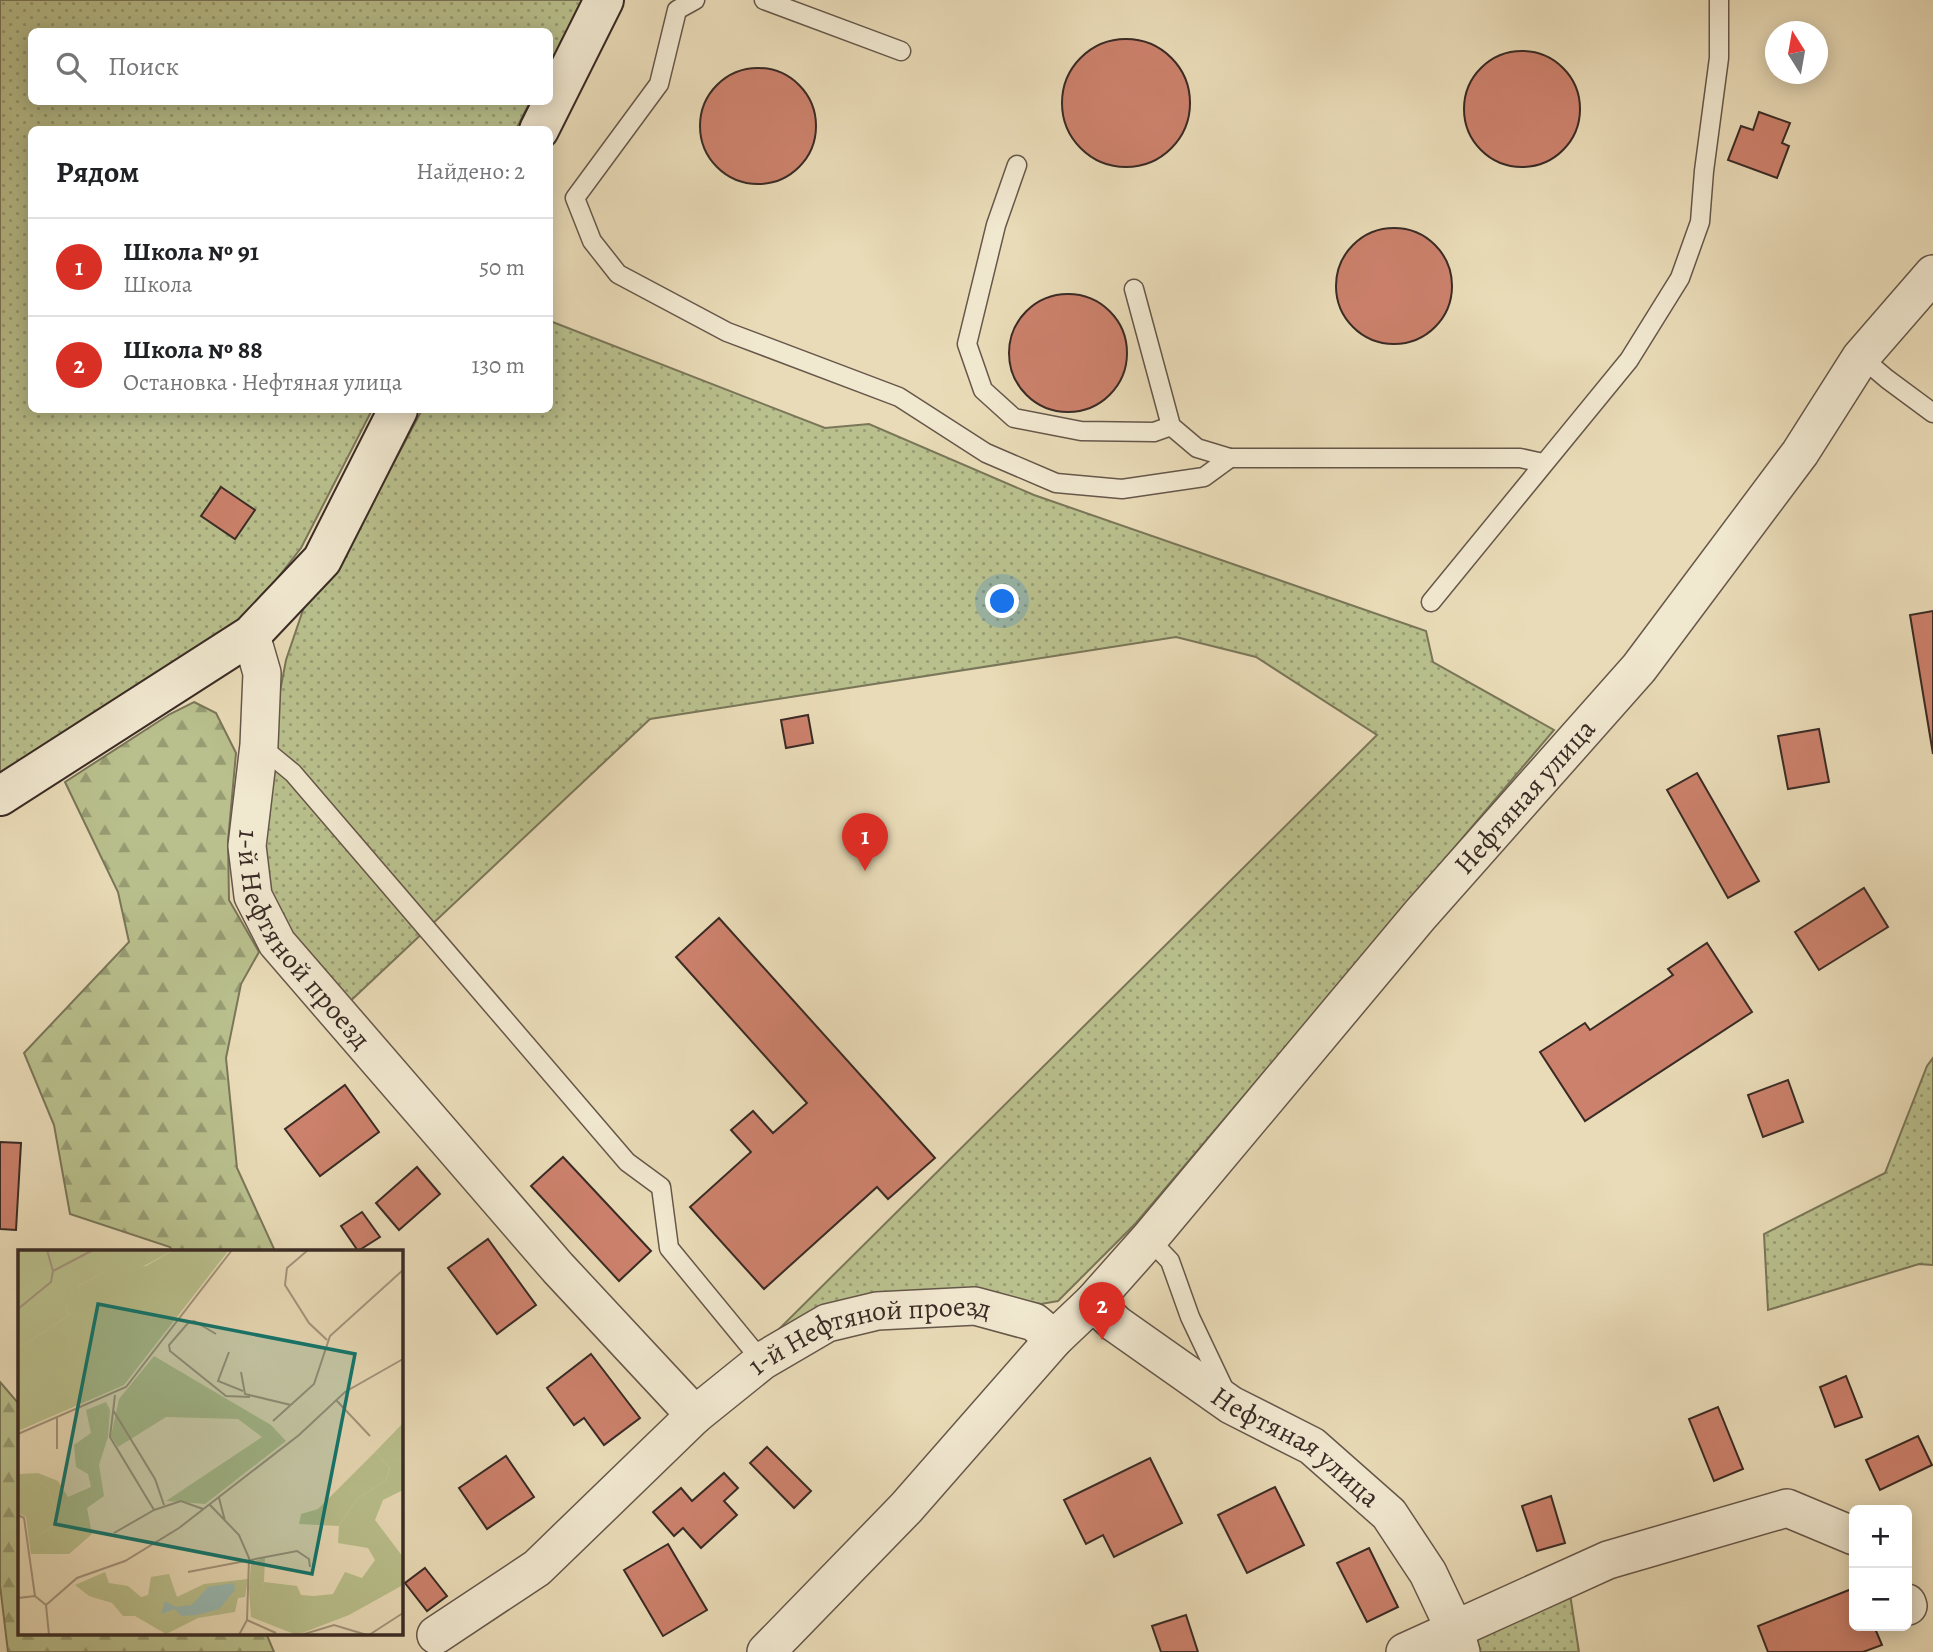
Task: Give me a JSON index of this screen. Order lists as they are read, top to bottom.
{
  "streets": {
    "street": ["Нефтяная улица", "1-й Нефтяной проезд"]
  },
  "crossings": [
    ["Нефтяная улица", "1-й Нефтяной проезд"]
  ],
  "north": "top",
  "page": {
    "search": "Поиск",
    "heading": ["Рядом", "Найдено: 2"],
    "list": [
      {
        "mark": "1",
        "name": "Школа № 91",
        "note": "Школа",
        "value": "50 m"
      },
      {
        "mark": "2",
        "name": "Школа № 88",
        "note": "Остановка · Нефтяная улица",
        "value": "130 m"
      }
    ],
    "pins": ["1", "2"],
    "map_buttons": ["+", "−"]
  }
}
